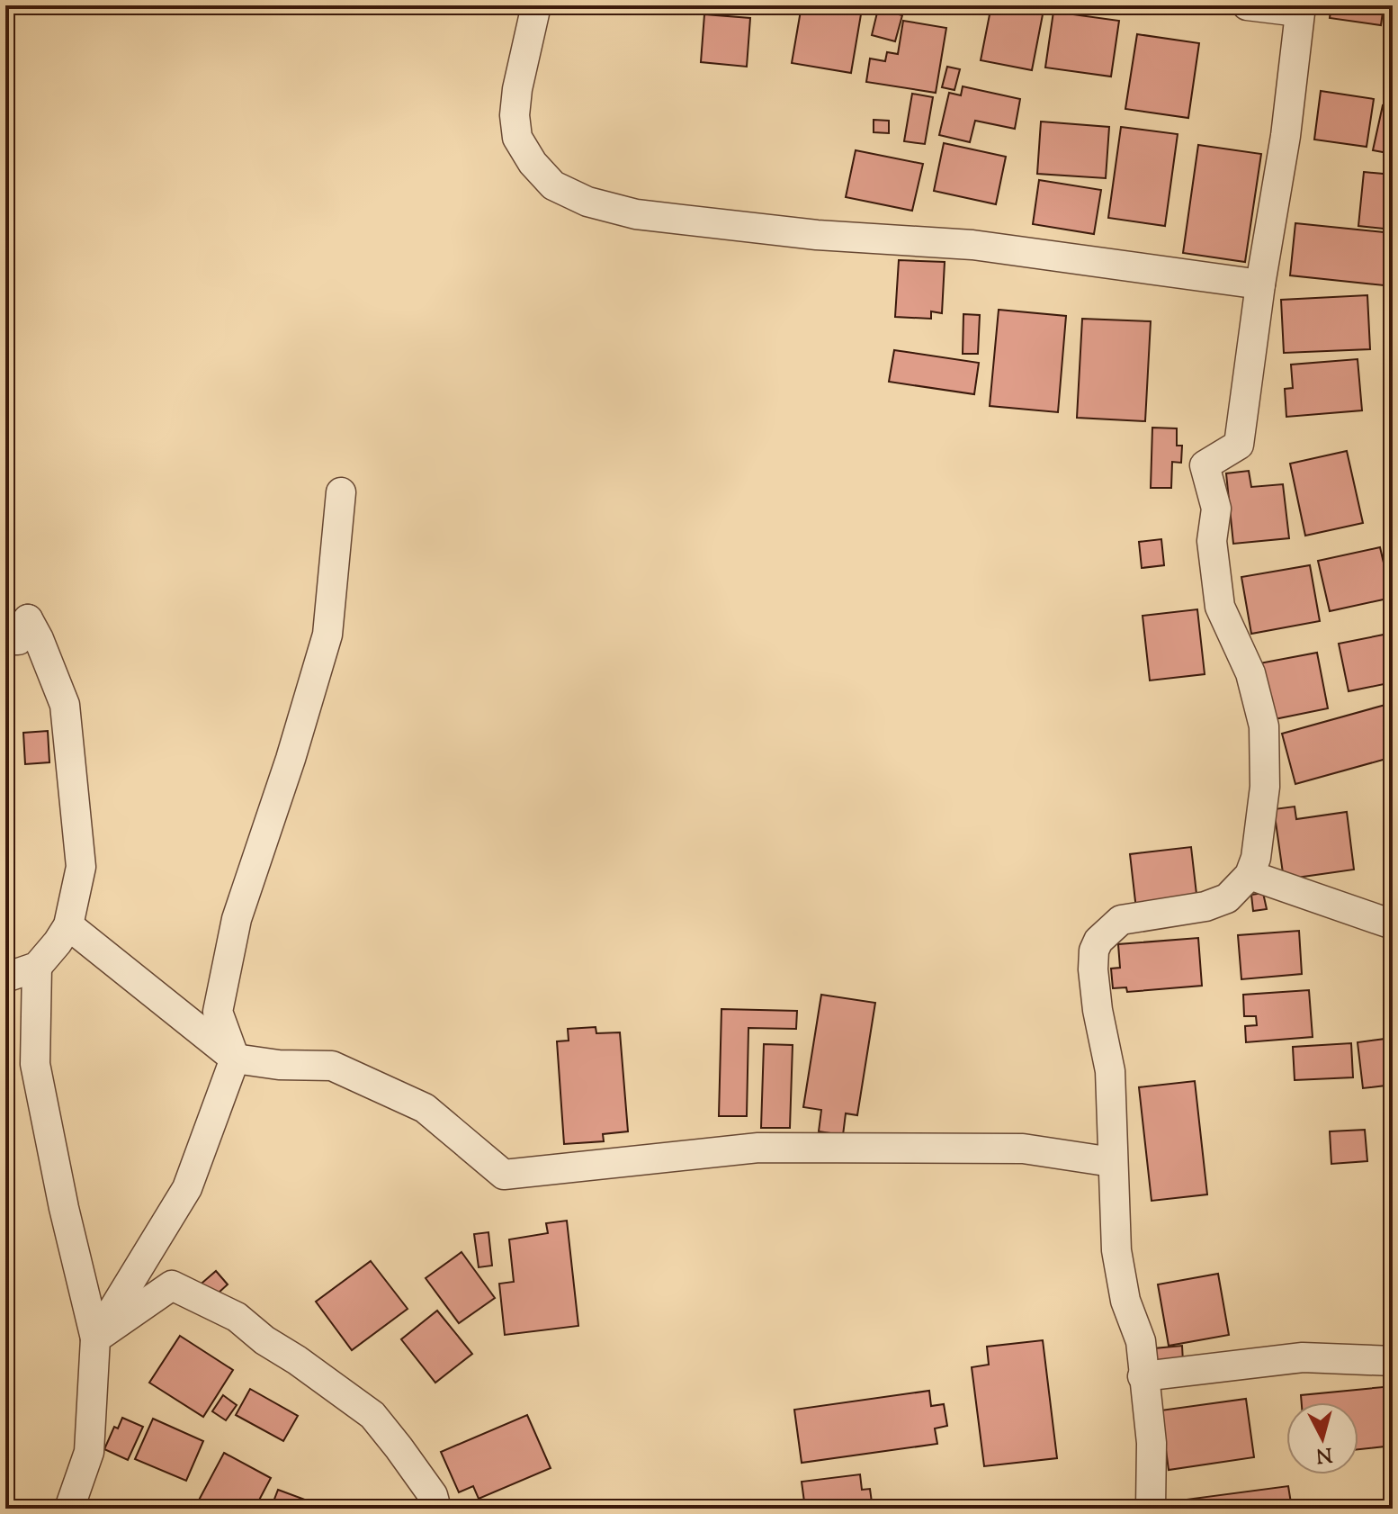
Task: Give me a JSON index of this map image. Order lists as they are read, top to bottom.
{
  "north": "bottom"
}
